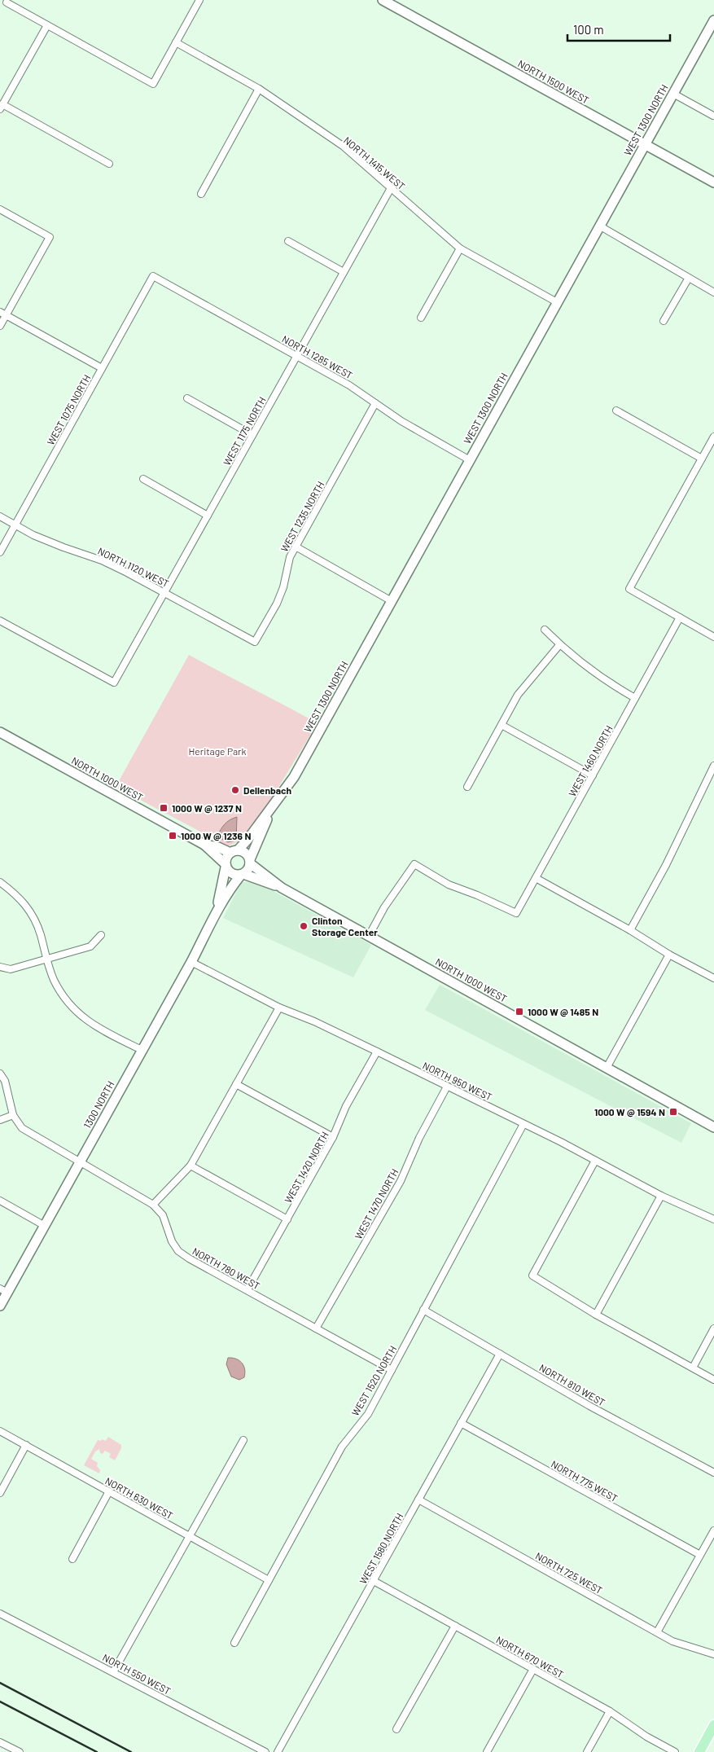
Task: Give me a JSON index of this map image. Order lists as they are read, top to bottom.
{
  "streets": {
    "street": [
      "NORTH 1500 WEST",
      "WEST 1300 NORTH",
      "NORTH 1415 WEST",
      "NORTH 1285 WEST",
      "WEST 1075 NORTH",
      "WEST 1175 NORTH",
      "WEST 1235 NORTH",
      "NORTH 1120 WEST",
      "WEST 1460 NORTH",
      "NORTH 1000 WEST",
      "NORTH 950 WEST",
      "1300 NORTH",
      "WEST 1420 NORTH",
      "WEST 1470 NORTH",
      "NORTH 780 WEST",
      "WEST 1520 NORTH",
      "NORTH 810 WEST",
      "NORTH 775 WEST",
      "NORTH 630 WEST",
      "WEST 1580 NORTH",
      "NORTH 725 WEST",
      "NORTH 670 WEST",
      "NORTH 550 WEST"
    ]
  },
  "crossings": [
    ["NORTH 1500 WEST", "WEST 1300 NORTH"],
    ["WEST 1300 NORTH", "NORTH 1415 WEST"],
    ["WEST 1300 NORTH", "NORTH 1285 WEST"],
    ["WEST 1300 NORTH", "NORTH 1000 WEST"],
    ["WEST 1300 NORTH", "1300 NORTH"],
    ["NORTH 1415 WEST", "WEST 1175 NORTH"],
    ["NORTH 1285 WEST", "WEST 1075 NORTH"],
    ["NORTH 1285 WEST", "WEST 1175 NORTH"],
    ["NORTH 1285 WEST", "WEST 1235 NORTH"],
    ["WEST 1075 NORTH", "NORTH 1120 WEST"],
    ["WEST 1175 NORTH", "NORTH 1120 WEST"],
    ["WEST 1235 NORTH", "NORTH 1120 WEST"],
    ["WEST 1460 NORTH", "NORTH 1000 WEST"],
    ["NORTH 1000 WEST", "1300 NORTH"],
    ["NORTH 950 WEST", "1300 NORTH"],
    ["NORTH 950 WEST", "WEST 1420 NORTH"],
    ["NORTH 950 WEST", "WEST 1470 NORTH"],
    ["NORTH 950 WEST", "WEST 1520 NORTH"],
    ["1300 NORTH", "NORTH 780 WEST"],
    ["WEST 1420 NORTH", "NORTH 780 WEST"],
    ["WEST 1470 NORTH", "NORTH 780 WEST"],
    ["NORTH 780 WEST", "WEST 1520 NORTH"],
    ["WEST 1520 NORTH", "NORTH 810 WEST"],
    ["WEST 1520 NORTH", "NORTH 630 WEST"],
    ["NORTH 810 WEST", "WEST 1580 NORTH"],
    ["NORTH 775 WEST", "WEST 1580 NORTH"],
    ["WEST 1580 NORTH", "NORTH 725 WEST"],
    ["WEST 1580 NORTH", "NORTH 670 WEST"]
  ],
  "parks": ["Heritage Park"],
  "places": {
    "other": ["Dellenbach", "Clinton Storage Center"],
    "transit": [
      "1000 W @ 1237 N",
      "1000 W @ 1236 N",
      "1000 W @ 1485 N",
      "1000 W @ 1594 N"
    ]
  },
  "scale_bar": "100 m"
}
